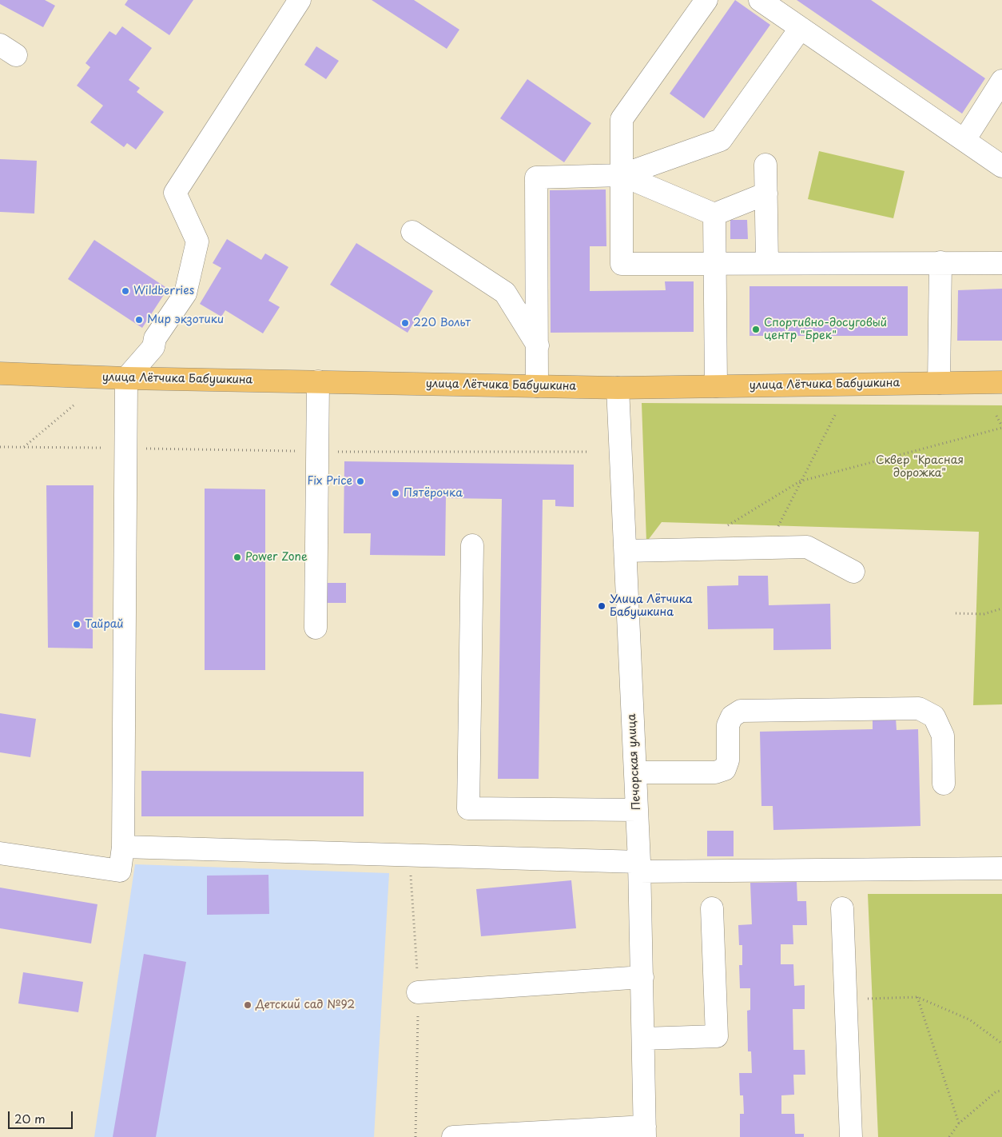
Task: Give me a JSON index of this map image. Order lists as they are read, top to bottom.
{
  "streets": {
    "main road": ["улица Лётчика Бабушкина"],
    "street": ["Печорская улица"]
  },
  "crossings": [
    ["улица Лётчика Бабушкина", "Печорская улица"]
  ],
  "parks": ["Сквер \"Красная дорожка\""],
  "places": [
    "Wildberries",
    "Мир экзотики",
    "220 Вольт",
    "Спортивно-досуговый центр \"Брек\"",
    "Fix Price",
    "Пятёрочка",
    "Power Zone",
    "Улица Лётчика Бабушкина",
    "Тайрай",
    "Детский сад №92"
  ],
  "scale_bar": "20 m"
}
